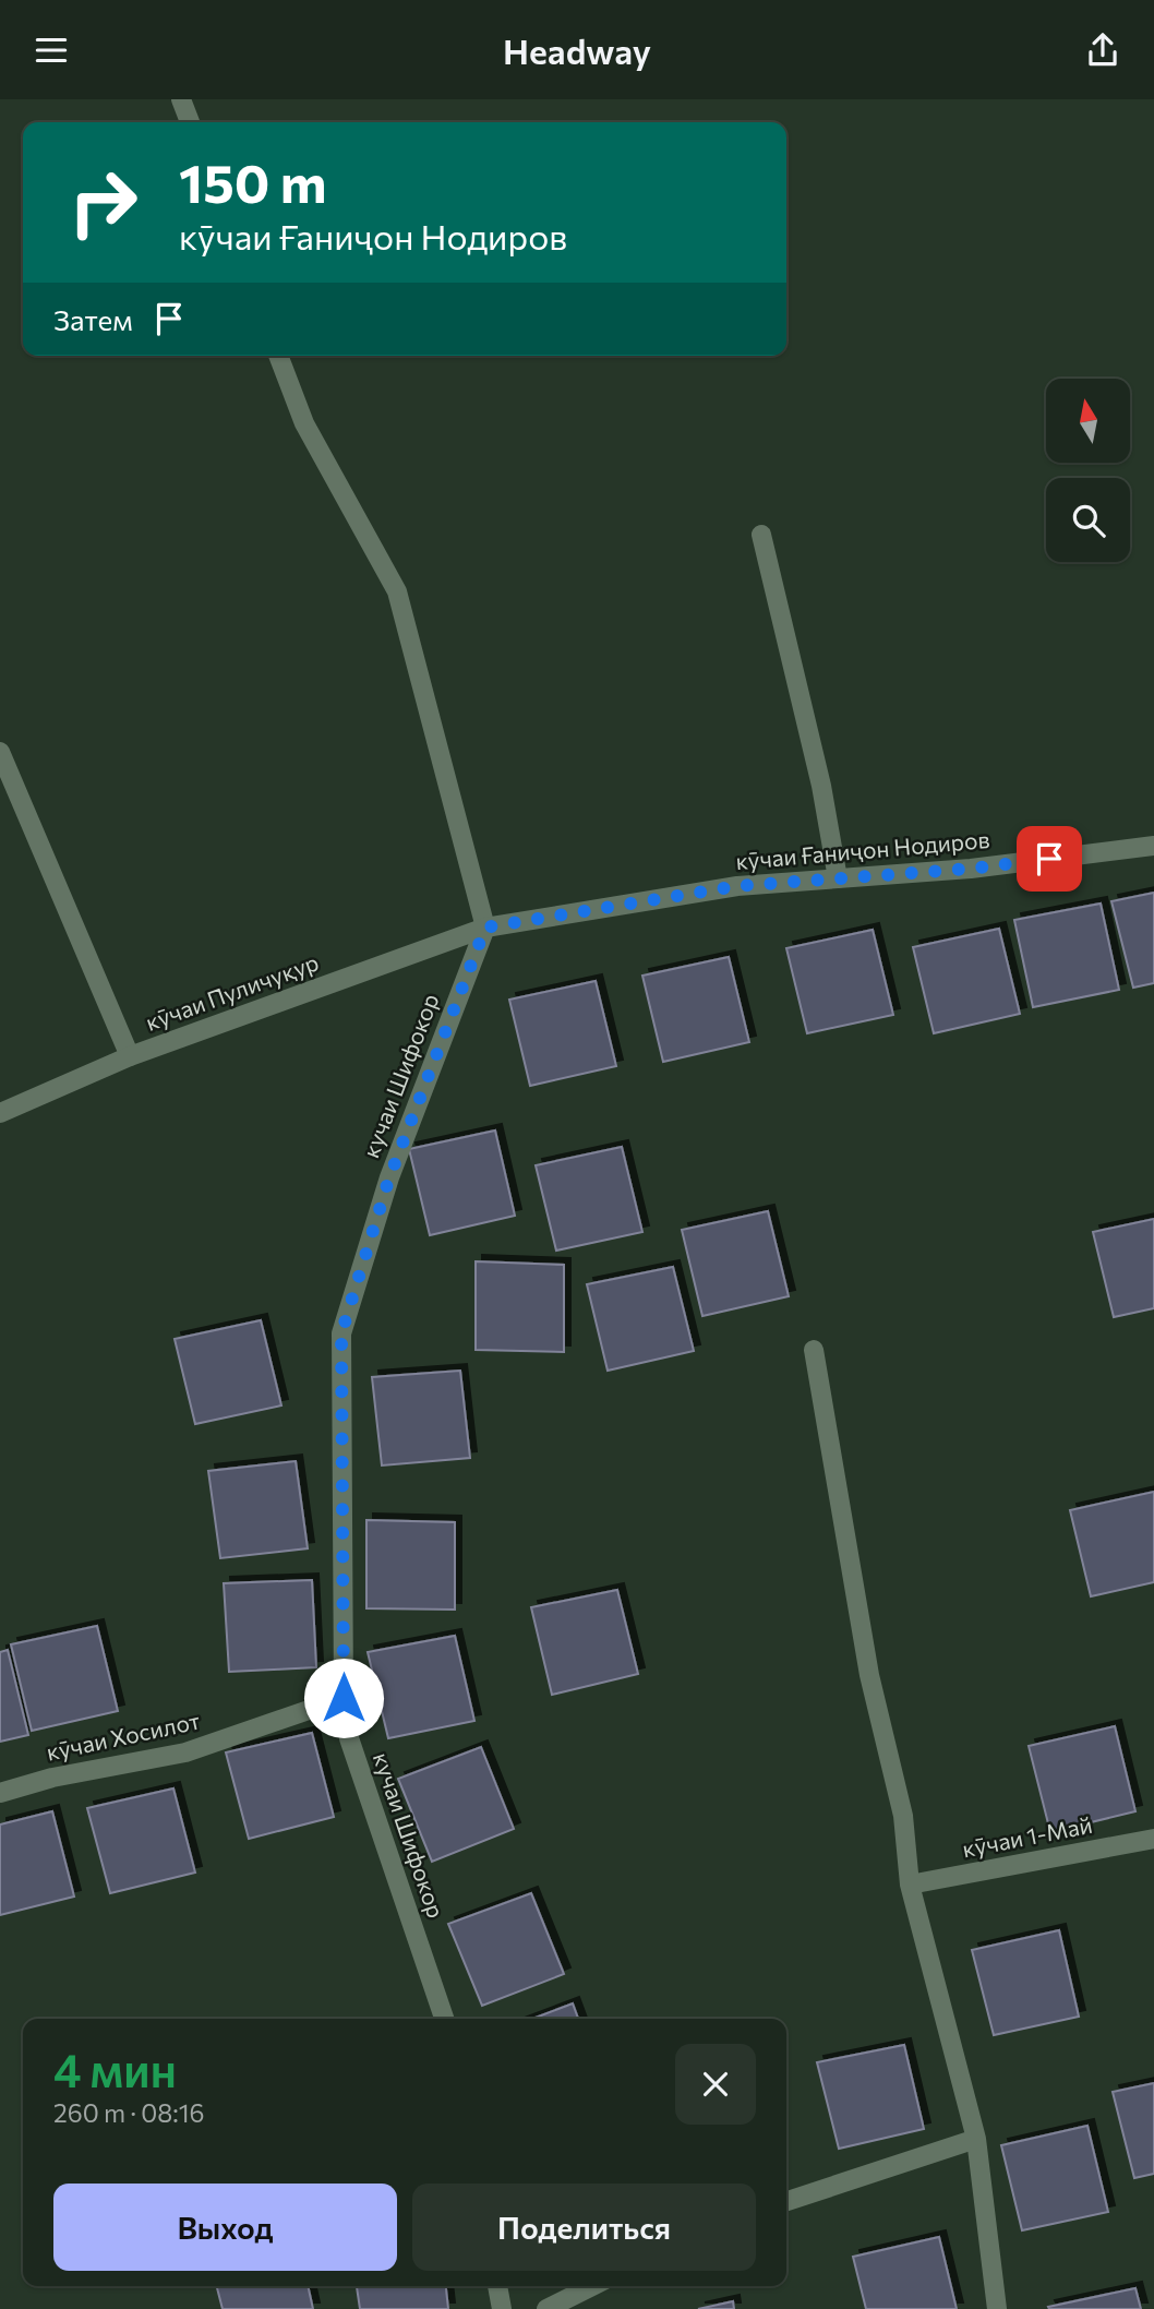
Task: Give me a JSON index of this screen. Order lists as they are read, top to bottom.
{
  "streets": {
    "street": [
      "кӯчаи Ғаниҷон Нодиров",
      "кӯчаи Пуличуқур",
      "кучаи Шифокор",
      "кӯчаи Хосилот",
      "кӯчаи 1-Май"
    ]
  },
  "crossings": [
    ["кӯчаи Ғаниҷон Нодиров", "кӯчаи Пуличуқур"],
    ["кӯчаи Ғаниҷон Нодиров", "кучаи Шифокор"],
    ["кӯчаи Пуличуқур", "кучаи Шифокор"],
    ["кучаи Шифокор", "кӯчаи Хосилот"]
  ],
  "north": "top",
  "page": {
    "header": "Headway",
    "turn": ["150 m", "кӯчаи Ғаниҷон Нодиров"],
    "then": "Затем",
    "heading": ["4 мин", "260 m · 08:16"],
    "buttons": ["Выход", "Поделиться"]
  }
}
